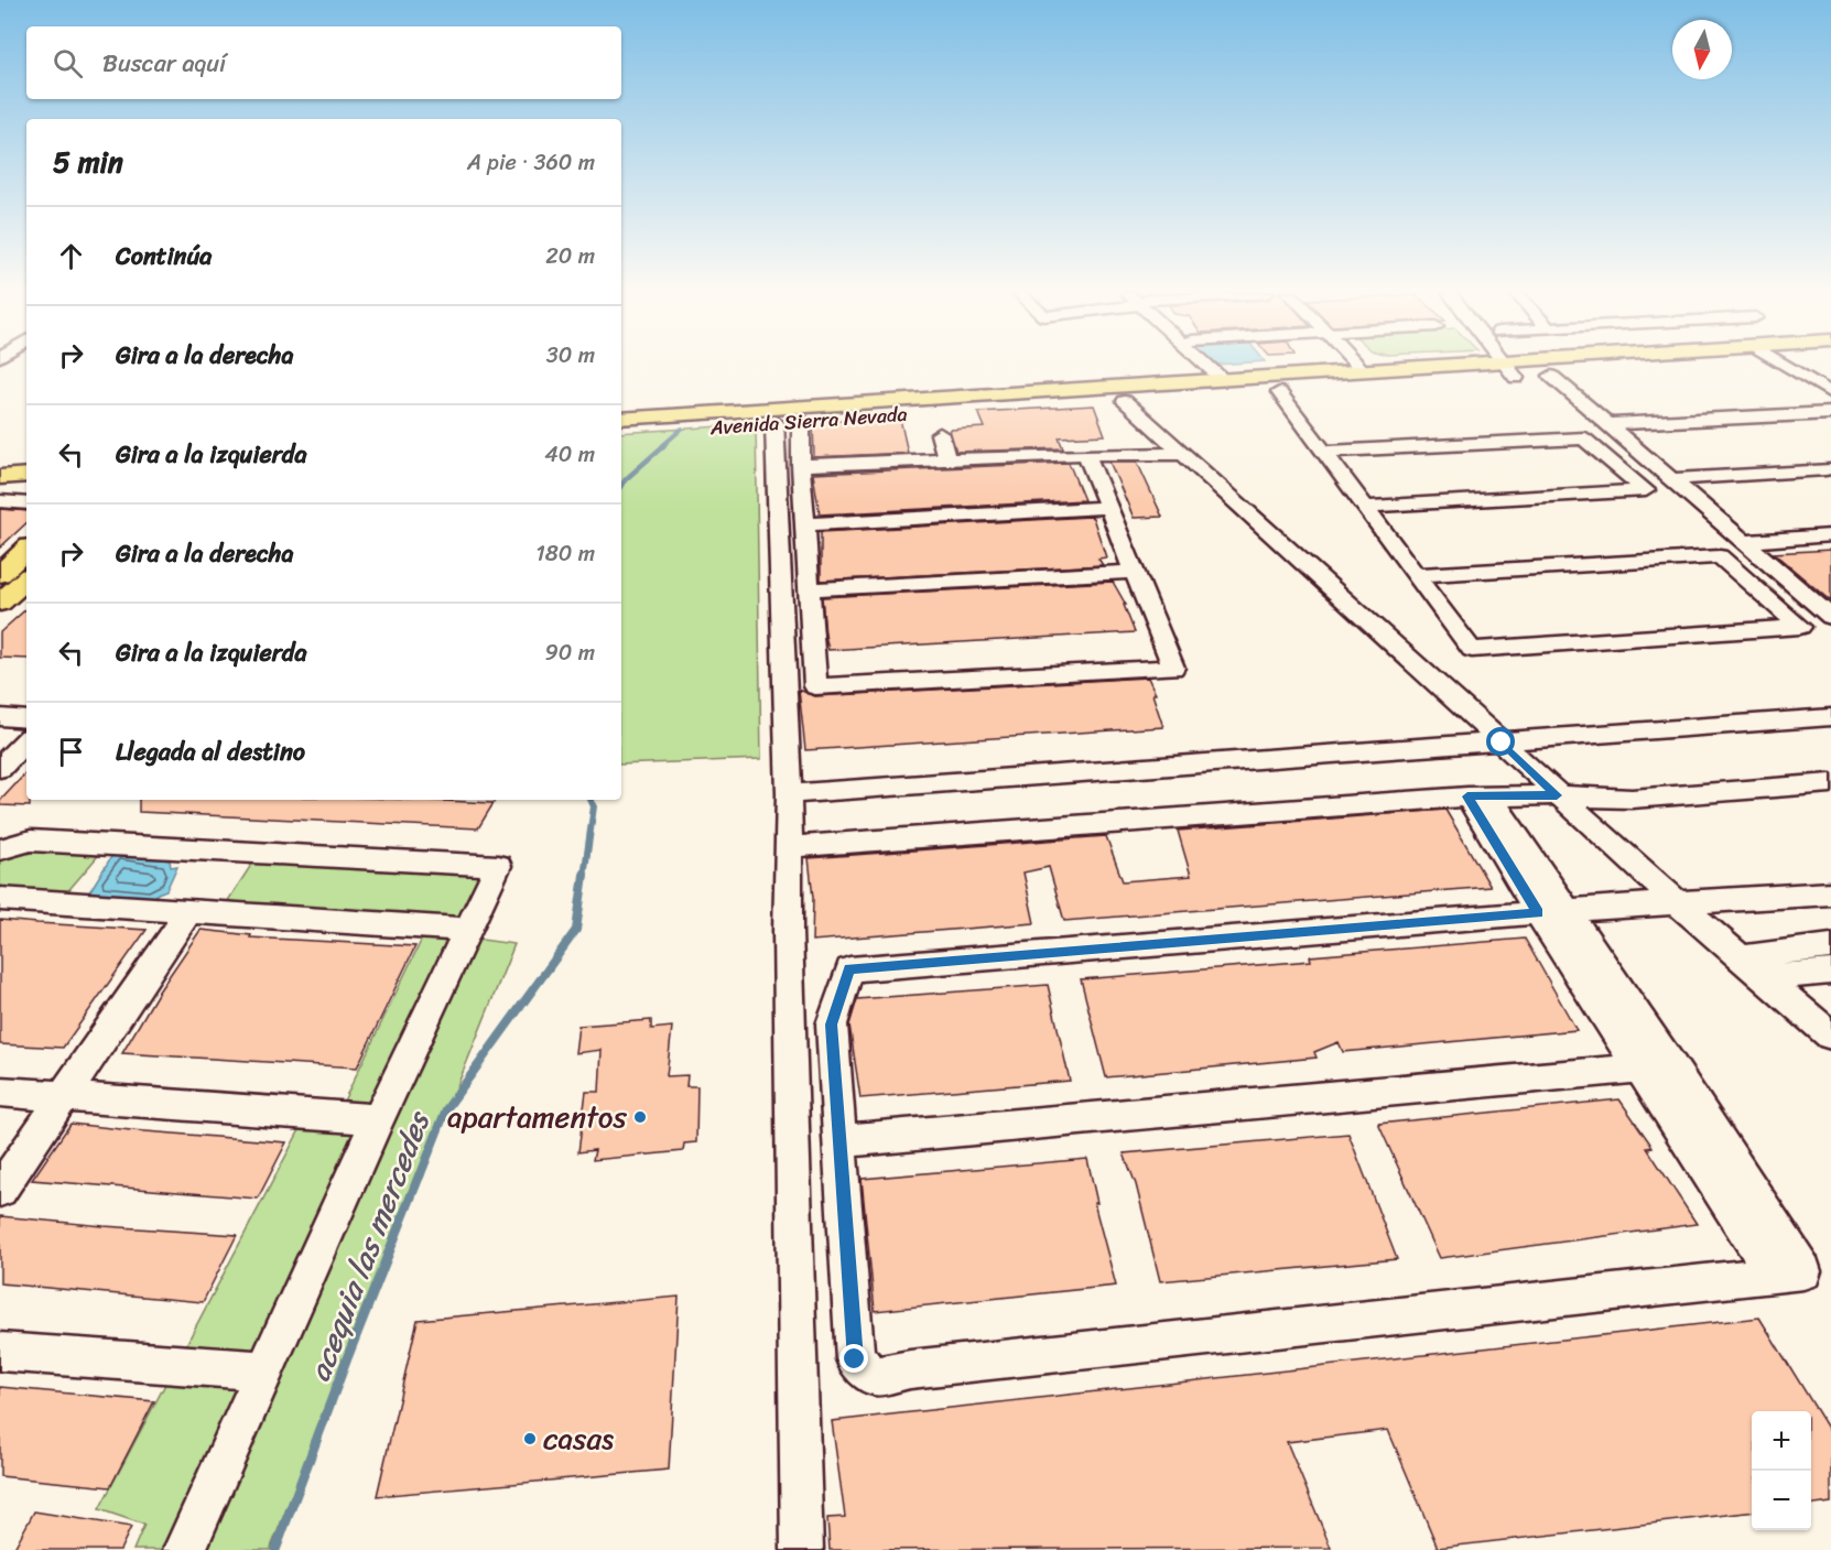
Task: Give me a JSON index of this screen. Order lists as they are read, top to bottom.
{
  "streets": {
    "main road": ["Avenida Sierra Nevada"]
  },
  "water": ["acequia las mercedes"],
  "places": ["apartamentos", "casas"],
  "north": "bottom",
  "page": {
    "search": "Buscar aquí",
    "heading": ["5 min", "A pie · 360 m"],
    "list": [
      ["Continúa", "20 m"],
      ["Gira a la derecha", "30 m"],
      ["Gira a la izquierda", "40 m"],
      ["Gira a la derecha", "180 m"],
      ["Gira a la izquierda", "90 m"],
      "Llegada al destino"
    ],
    "map_buttons": ["+", "−"]
  }
}
